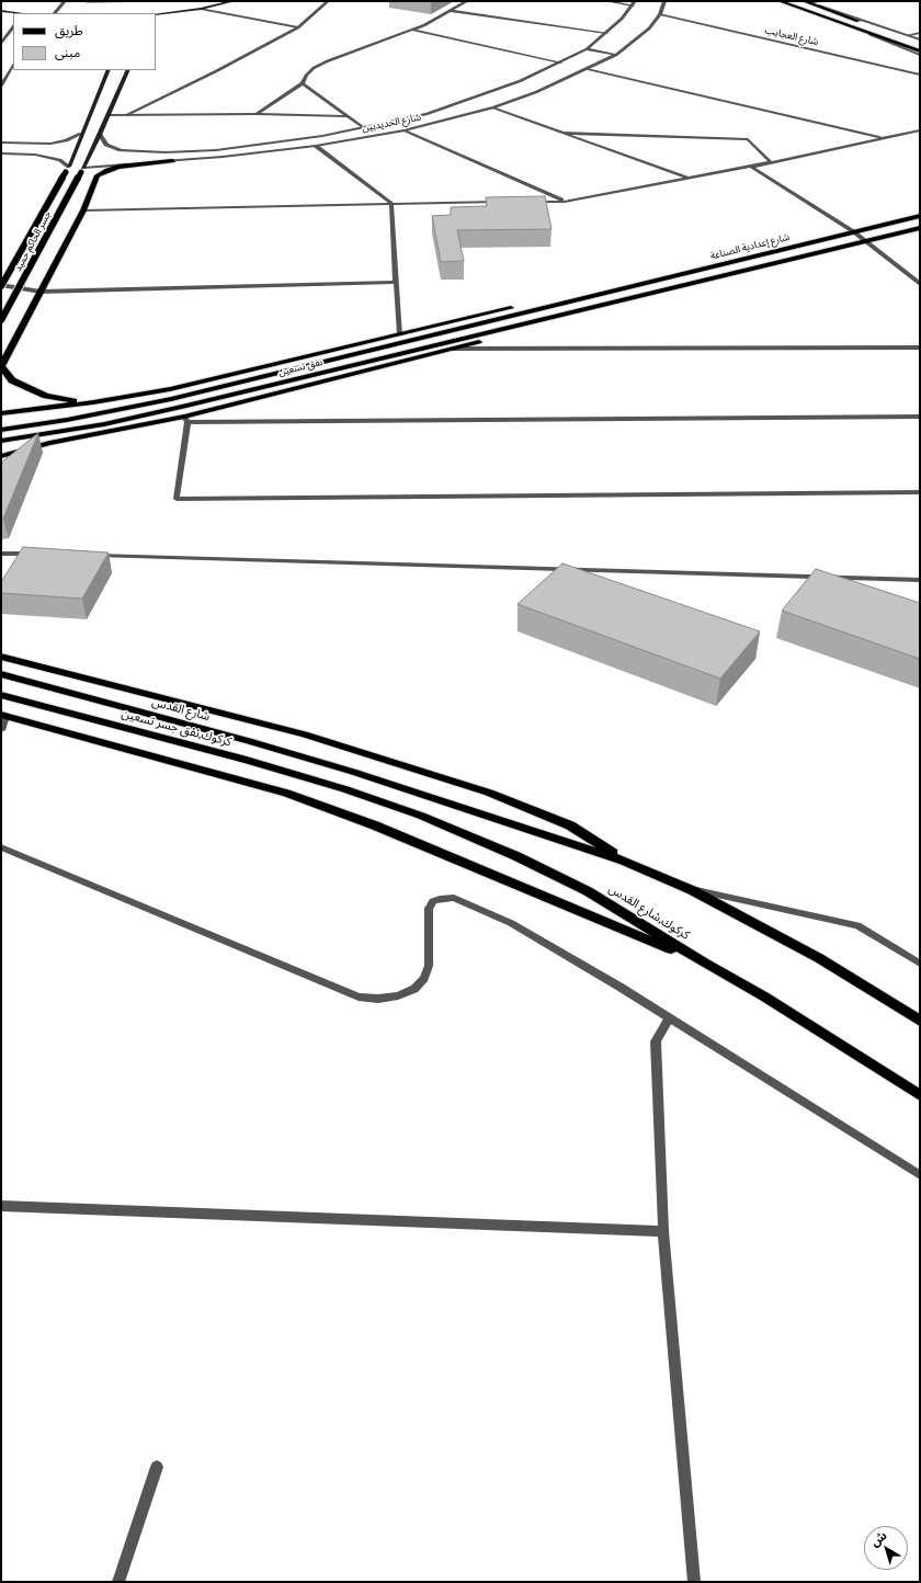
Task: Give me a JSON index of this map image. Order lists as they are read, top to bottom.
{
  "streets": {
    "main road": [
      "جسر الحاكم حميد",
      "شارع إعدادية الصناعة",
      "نفق تسعين",
      "شارع القدس",
      "كركوك,نفق جسر تسعين",
      "كركوك,شارع القدس"
    ],
    "street": ["شارع العجايب", "شارع الحديديين"]
  },
  "crossings": [
    ["شارع العجايب", "شارع الحديديين"],
    ["شارع الحديديين", "جسر الحاكم حميد"],
    ["شارع إعدادية الصناعة", "نفق تسعين"],
    ["كركوك,نفق جسر تسعين", "كركوك,شارع القدس"]
  ],
  "legend": ["طريق", "مبنى"],
  "north": "top left"
}
